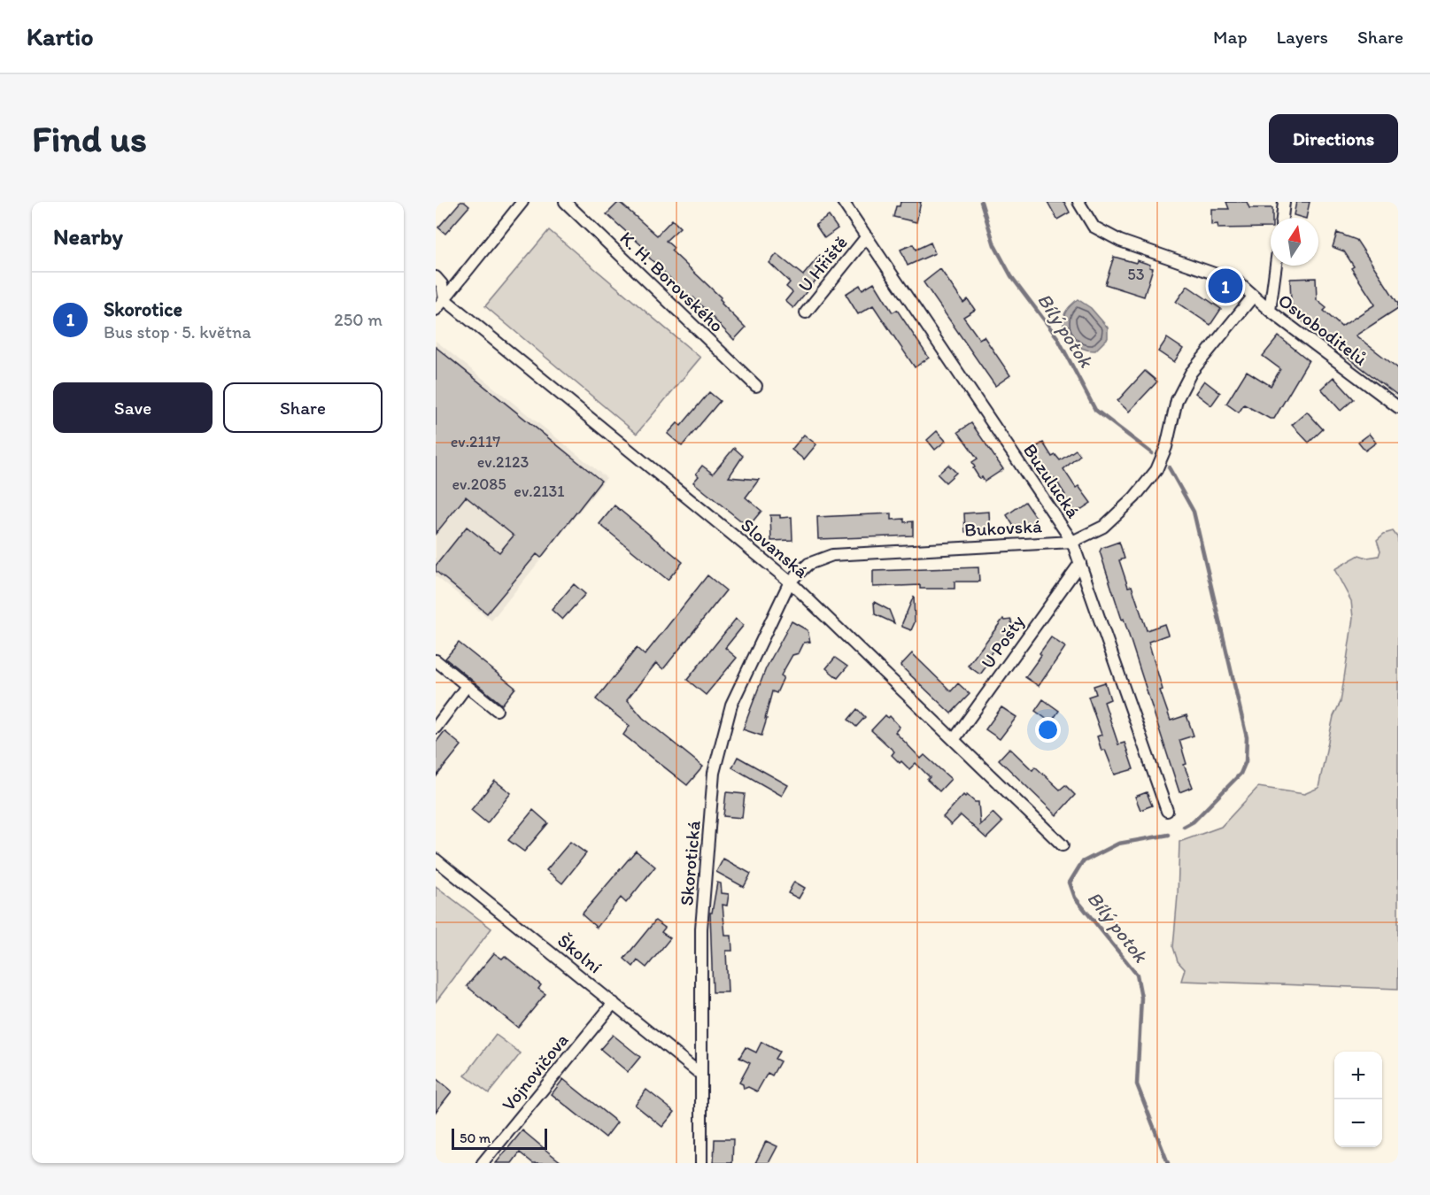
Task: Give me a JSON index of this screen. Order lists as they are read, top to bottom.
{
  "streets": {
    "street": [
      "U Hřiště",
      "K. H. Borovského",
      "Osvoboditelů",
      "Buzulucká",
      "Bukovská",
      "Slovanská",
      "U Pošty",
      "Skorotická",
      "Školní",
      "Vojnovičova"
    ]
  },
  "crossings": [
    ["U Hřiště", "Buzulucká"],
    ["Osvoboditelů", "Bukovská"],
    ["Buzulucká", "Bukovská"],
    ["Buzulucká", "U Pošty"],
    ["Bukovská", "Slovanská"],
    ["Bukovská", "Skorotická"],
    ["Slovanská", "U Pošty"],
    ["Slovanská", "Skorotická"],
    ["Skorotická", "Školní"],
    ["Školní", "Vojnovičova"]
  ],
  "water": ["Bílý potok"],
  "house_numbers": [
    "53",
    "ev.2117",
    "ev.2123",
    "ev.2085",
    "ev.2131"
  ],
  "scale_bar": "50 m",
  "north": "top",
  "page": {
    "header": "Kartio",
    "nav": ["Map", "Layers", "Share"],
    "buttons": [
      "Directions",
      ["Save", "Share"]
    ],
    "title": "Find us",
    "heading": "Nearby",
    "pins": "1",
    "list": [
      {
        "mark": "1",
        "name": "Skorotice",
        "note": "Bus stop · 5. května",
        "value": "250 m"
      }
    ],
    "map_buttons": ["+", "−"],
    "scale": "50 m"
  }
}
